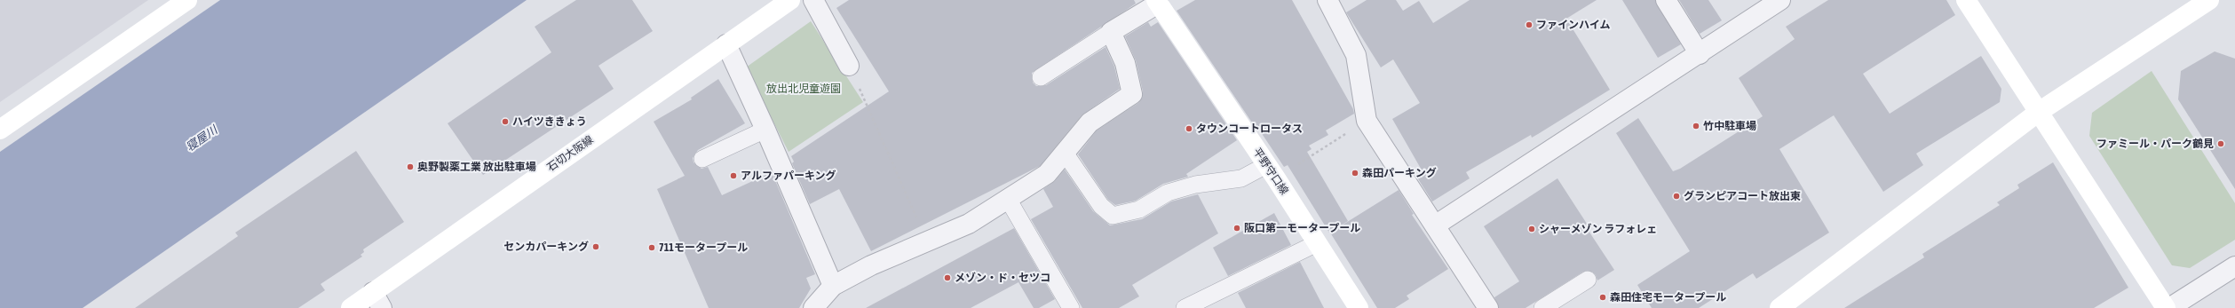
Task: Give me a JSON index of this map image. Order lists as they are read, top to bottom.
{
  "streets": {
    "street": ["石切大阪線", "平野守口線"]
  },
  "water": ["寝屋川"],
  "parks": ["放出北児童遊園"],
  "places": [
    "ファインハイム",
    "ハイツききょう",
    "竹中駐車場",
    "タウンコートロータス",
    "ファミール・パーク鶴見",
    "奥野製薬工業 放出駐車場",
    "森田パーキング",
    "アルファパーキング",
    "グランピアコート放出東",
    "阪口第一モータープール",
    "シャーメゾン ラフォレェ",
    "センカパーキング",
    "711モータープール",
    "メゾン・ド・セツコ",
    "森田住宅モータープール"
  ]
}
